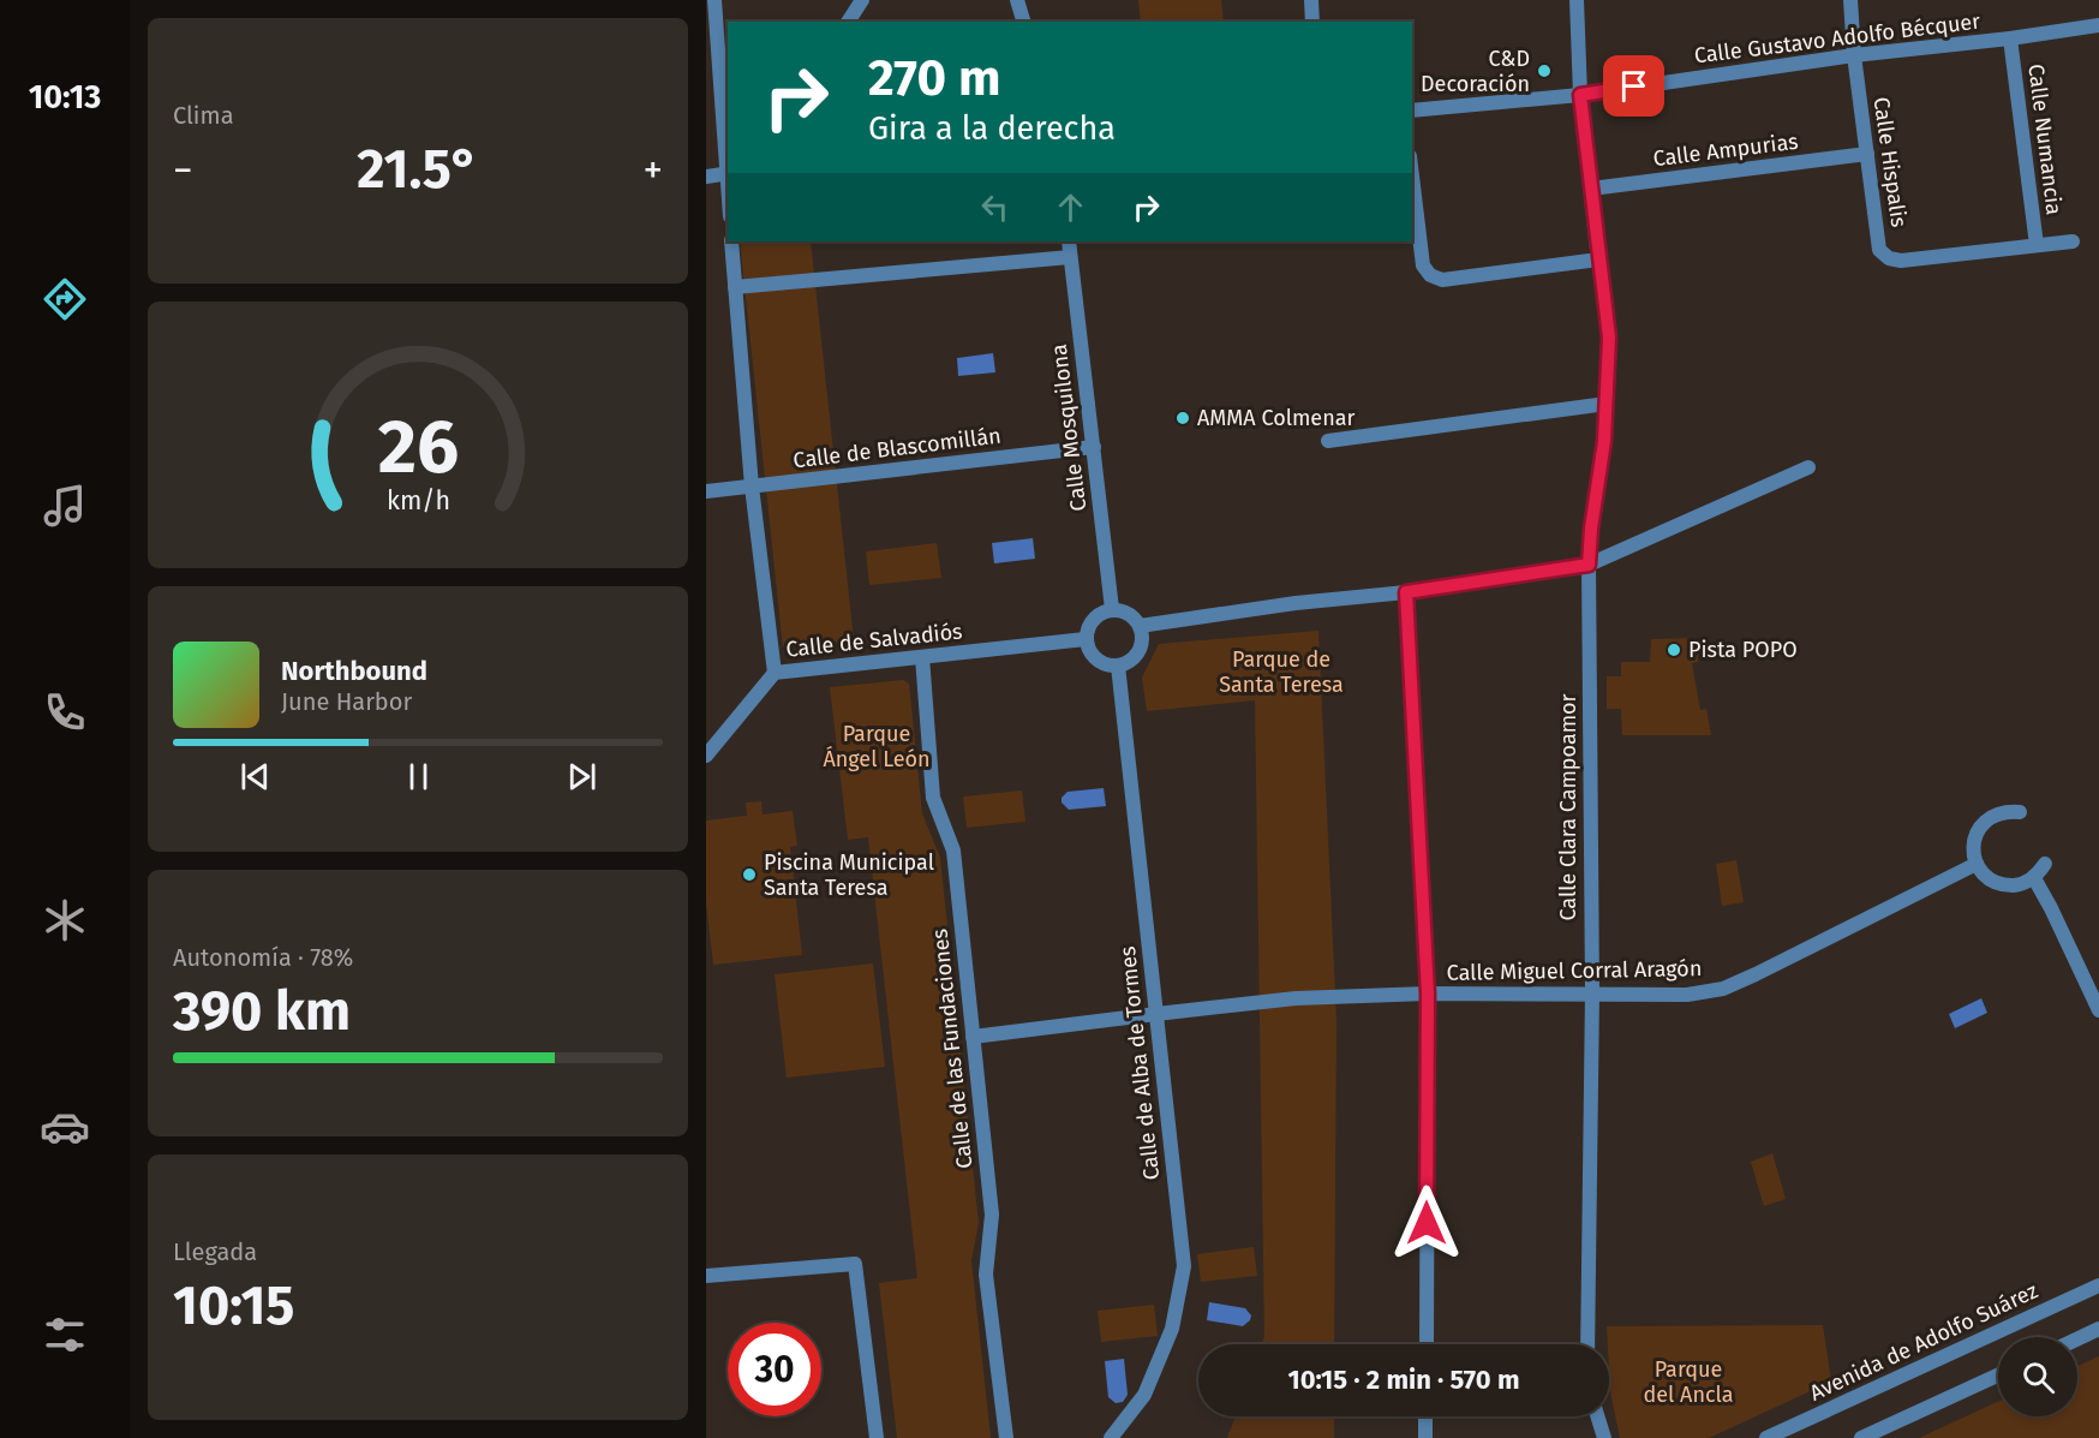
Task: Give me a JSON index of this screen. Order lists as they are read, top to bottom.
{
  "streets": {
    "street": [
      "Calle Gustavo Adolfo Bécquer",
      "Calle Numancia",
      "Calle Ampurias",
      "Calle Hispalis",
      "Calle Mosquilona",
      "Calle de Blascomillán",
      "Calle de Salvadiós",
      "Calle Clara Campoamor",
      "Calle Miguel Corral Aragón",
      "Calle de las Fundaciones",
      "Calle de Alba de Tormes",
      "Avenida de Adolfo Suárez"
    ]
  },
  "crossings": [
    ["Calle Gustavo Adolfo Bécquer", "Calle Numancia"],
    ["Calle Gustavo Adolfo Bécquer", "Calle Hispalis"],
    ["Calle Gustavo Adolfo Bécquer", "Calle Clara Campoamor"],
    ["Calle Numancia", "Calle Hispalis"],
    ["Calle Ampurias", "Calle Hispalis"],
    ["Calle Ampurias", "Calle Clara Campoamor"],
    ["Calle Mosquilona", "Calle de Blascomillán"],
    ["Calle Mosquilona", "Calle de Salvadiós"],
    ["Calle Mosquilona", "Calle de Alba de Tormes"],
    ["Calle de Salvadiós", "Calle de las Fundaciones"],
    ["Calle de Salvadiós", "Calle de Alba de Tormes"],
    ["Calle Clara Campoamor", "Calle Miguel Corral Aragón"],
    ["Calle Miguel Corral Aragón", "Calle de las Fundaciones"],
    ["Calle Miguel Corral Aragón", "Calle de Alba de Tormes"]
  ],
  "parks": ["Parque de Santa Teresa", "Parque Ángel León", "Parque del Ancla"],
  "places": [
    "C&D Decoración",
    "AMMA Colmenar",
    "Pista POPO",
    "Piscina Municipal Santa Teresa"
  ],
  "page": {
    "tabs": "10:13",
    "tile": [
      "Clima",
      ["Autonomía · 78%", "390 km"],
      ["Llegada", "10:15"]
    ],
    "turn": ["270 m", "Gira a la derecha"],
    "heat": ["−", "21.5°", "+"],
    "song": ["Northbound", "June Harbor"],
    "limit": "30",
    "trip": "10:15 · 2 min · 570 m",
    "gauge": ["26", "km/h"]
  }
}
